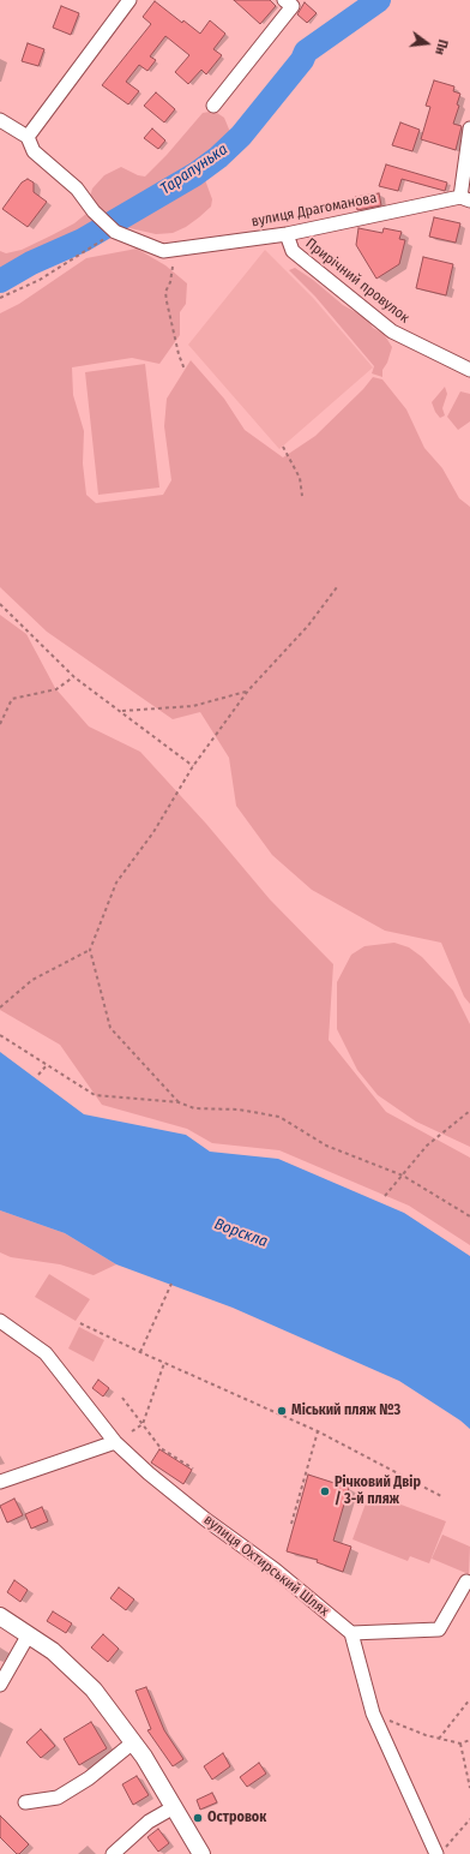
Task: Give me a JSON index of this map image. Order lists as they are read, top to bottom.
{
  "streets": {
    "street": ["вулиця Драгоманова", "Прирічний провулок", "вулиця Охтирський Шлях"]
  },
  "crossings": [
    ["вулиця Драгоманова", "Прирічний провулок"]
  ],
  "water": ["Тарапунька", "Ворскла"],
  "places": ["Міський пляж №3", "Річковий Двір / 3-й пляж", "Островок"],
  "north": "right"
}
